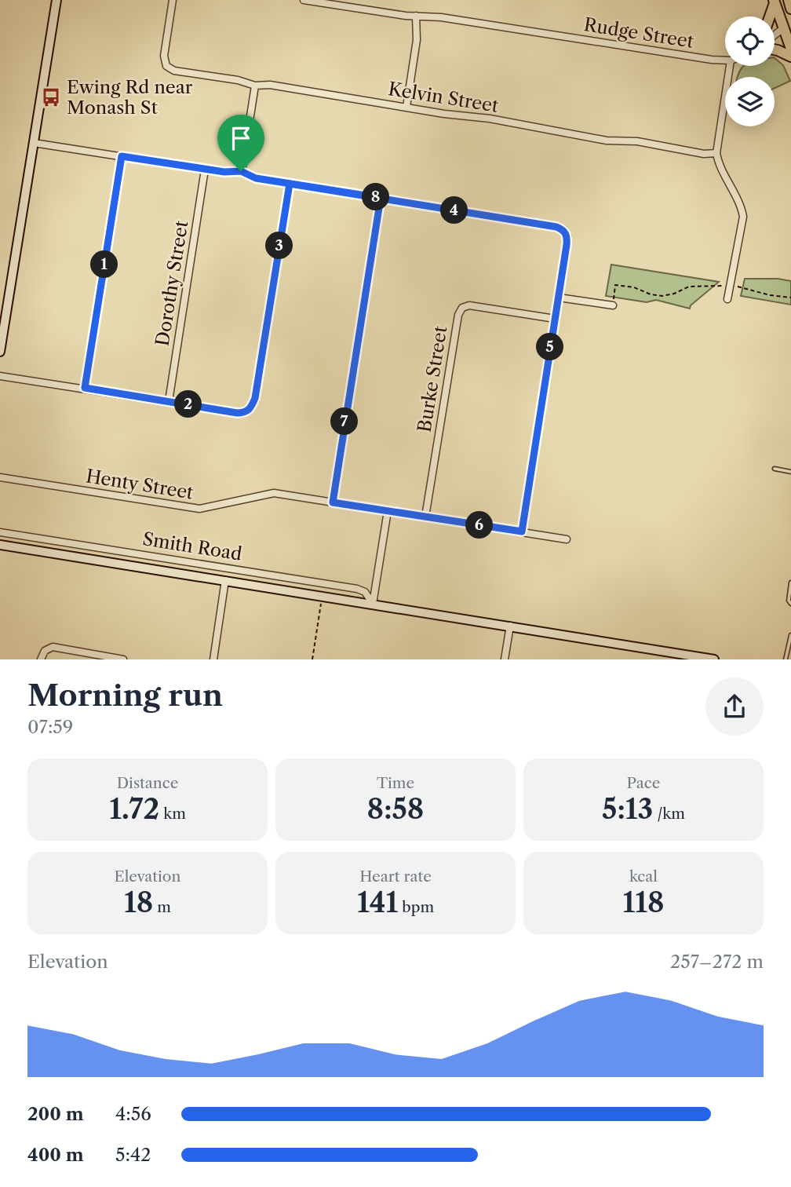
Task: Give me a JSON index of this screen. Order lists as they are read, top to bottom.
{
  "streets": {
    "street": [
      "Rudge Street",
      "Kelvin Street",
      "Dorothy Street",
      "Burke Street",
      "Henty Street",
      "Smith Road"
    ]
  },
  "crossings": [
    ["Burke Street", "Henty Street"]
  ],
  "places": {
    "bus stop": ["Ewing Rd near Monash St"]
  },
  "page": {
    "pins": [
      "8",
      "4",
      "3",
      "1",
      "5",
      "2",
      "7",
      "6"
    ],
    "heading": ["Morning run", "07:59"],
    "stats": [
      ["Distance", "1.72 km"],
      ["Time", "8:58"],
      ["Pace", "5:13 /km"],
      ["Elevation", "18 m"],
      ["Heart rate", "141 bpm"],
      ["kcal", "118"]
    ],
    "chart": ["Elevation", "257–272 m"],
    "list": [
      {
        "name": "200 m",
        "note": "4:56"
      },
      {
        "name": "400 m",
        "note": "5:42"
      }
    ]
  }
}
